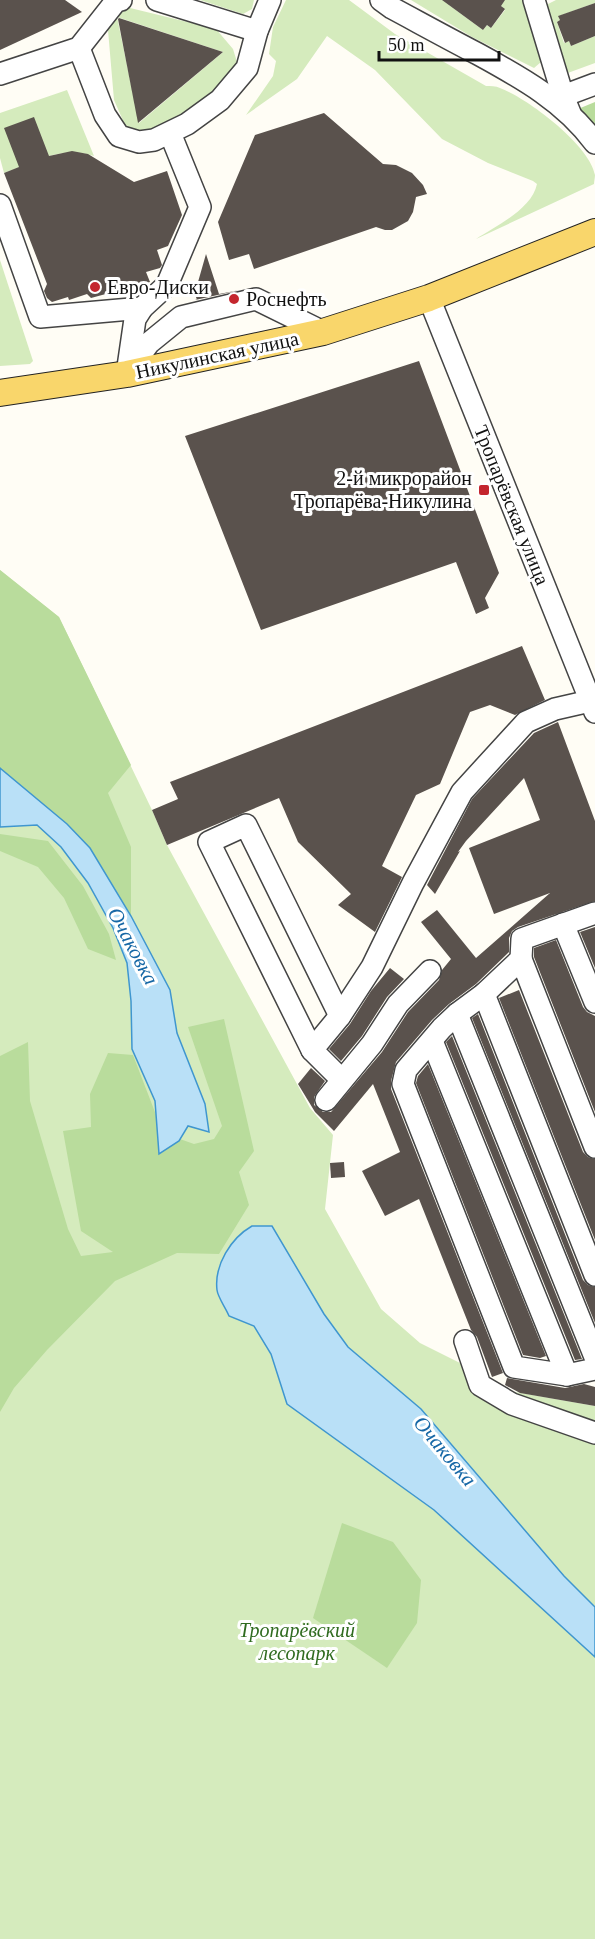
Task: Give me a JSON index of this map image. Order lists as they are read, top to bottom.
{
  "streets": {
    "main road": ["Никулинская улица"],
    "street": ["Тропарёвская улица"]
  },
  "crossings": [
    ["Никулинская улица", "Тропарёвская улица"]
  ],
  "water": ["Очаковка"],
  "parks": ["Тропарёвский лесопарк"],
  "places": {
    "other": ["Евро-Диски", "Роснефть"],
    "transit": ["2-й микрорайон Тропарёва-Никулина"]
  },
  "scale_bar": "50 m"
}
